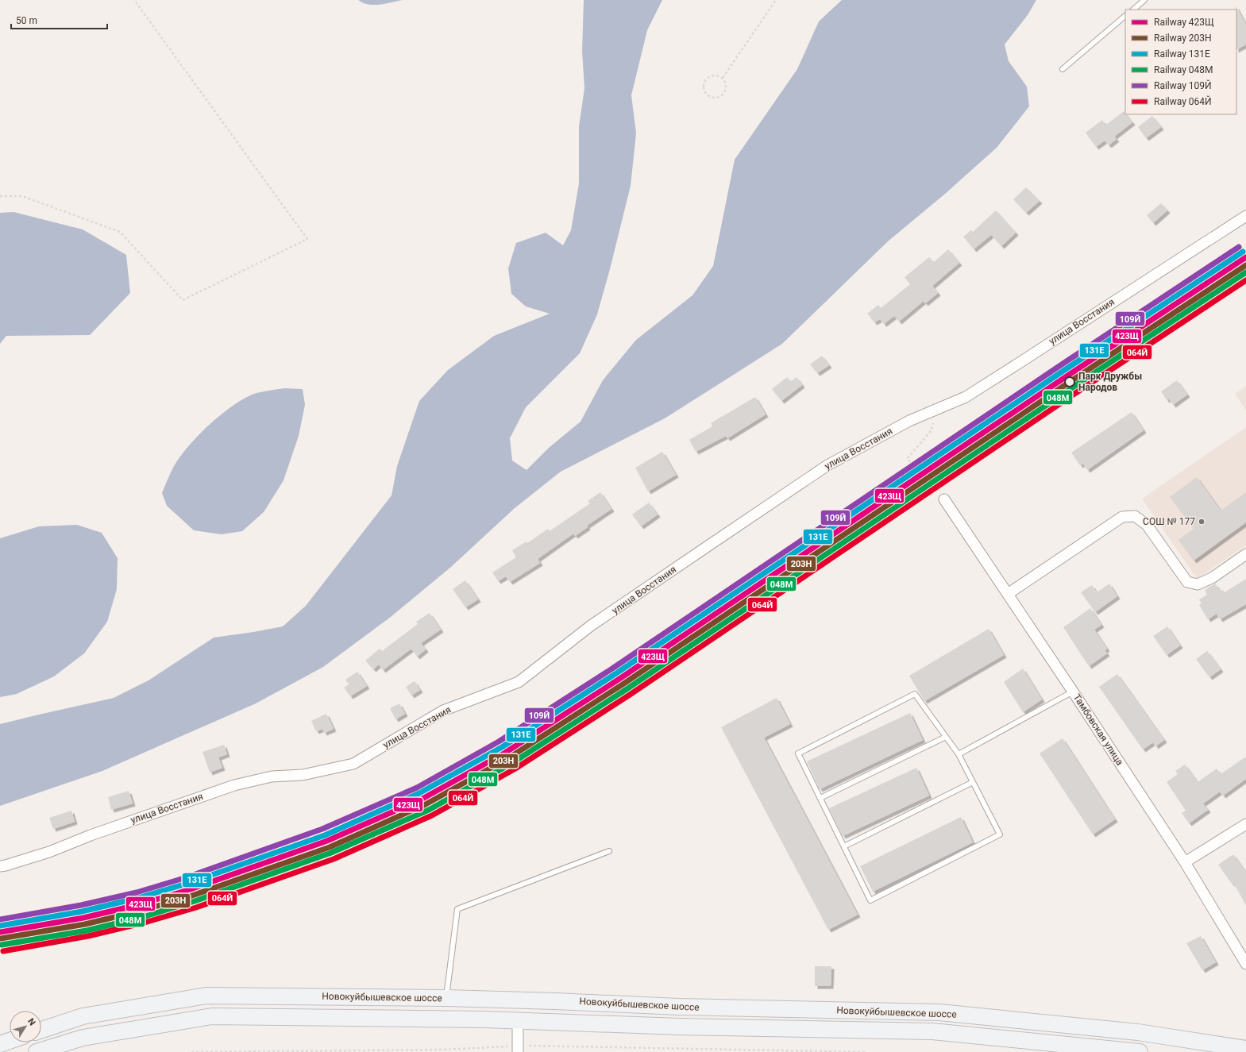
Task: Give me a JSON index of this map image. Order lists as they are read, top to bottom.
{
  "streets": {
    "main road": ["Новокуйбышевское шоссе"],
    "street": ["улица Восстания", "Тамбовская улица"]
  },
  "places": ["Парк Дружбы Народов", "СОШ № 177"],
  "lines": [
    "rail line 109Й",
    "rail line 131Е",
    "rail line 423Щ",
    "rail line 203Н",
    "rail line 048М",
    "rail line 064Й"
  ],
  "legend": [
    "Railway 423Щ",
    "Railway 203Н",
    "Railway 131Е",
    "Railway 048М",
    "Railway 109Й",
    "Railway 064Й"
  ],
  "scale_bar": "50 m",
  "north": "top right"
}
